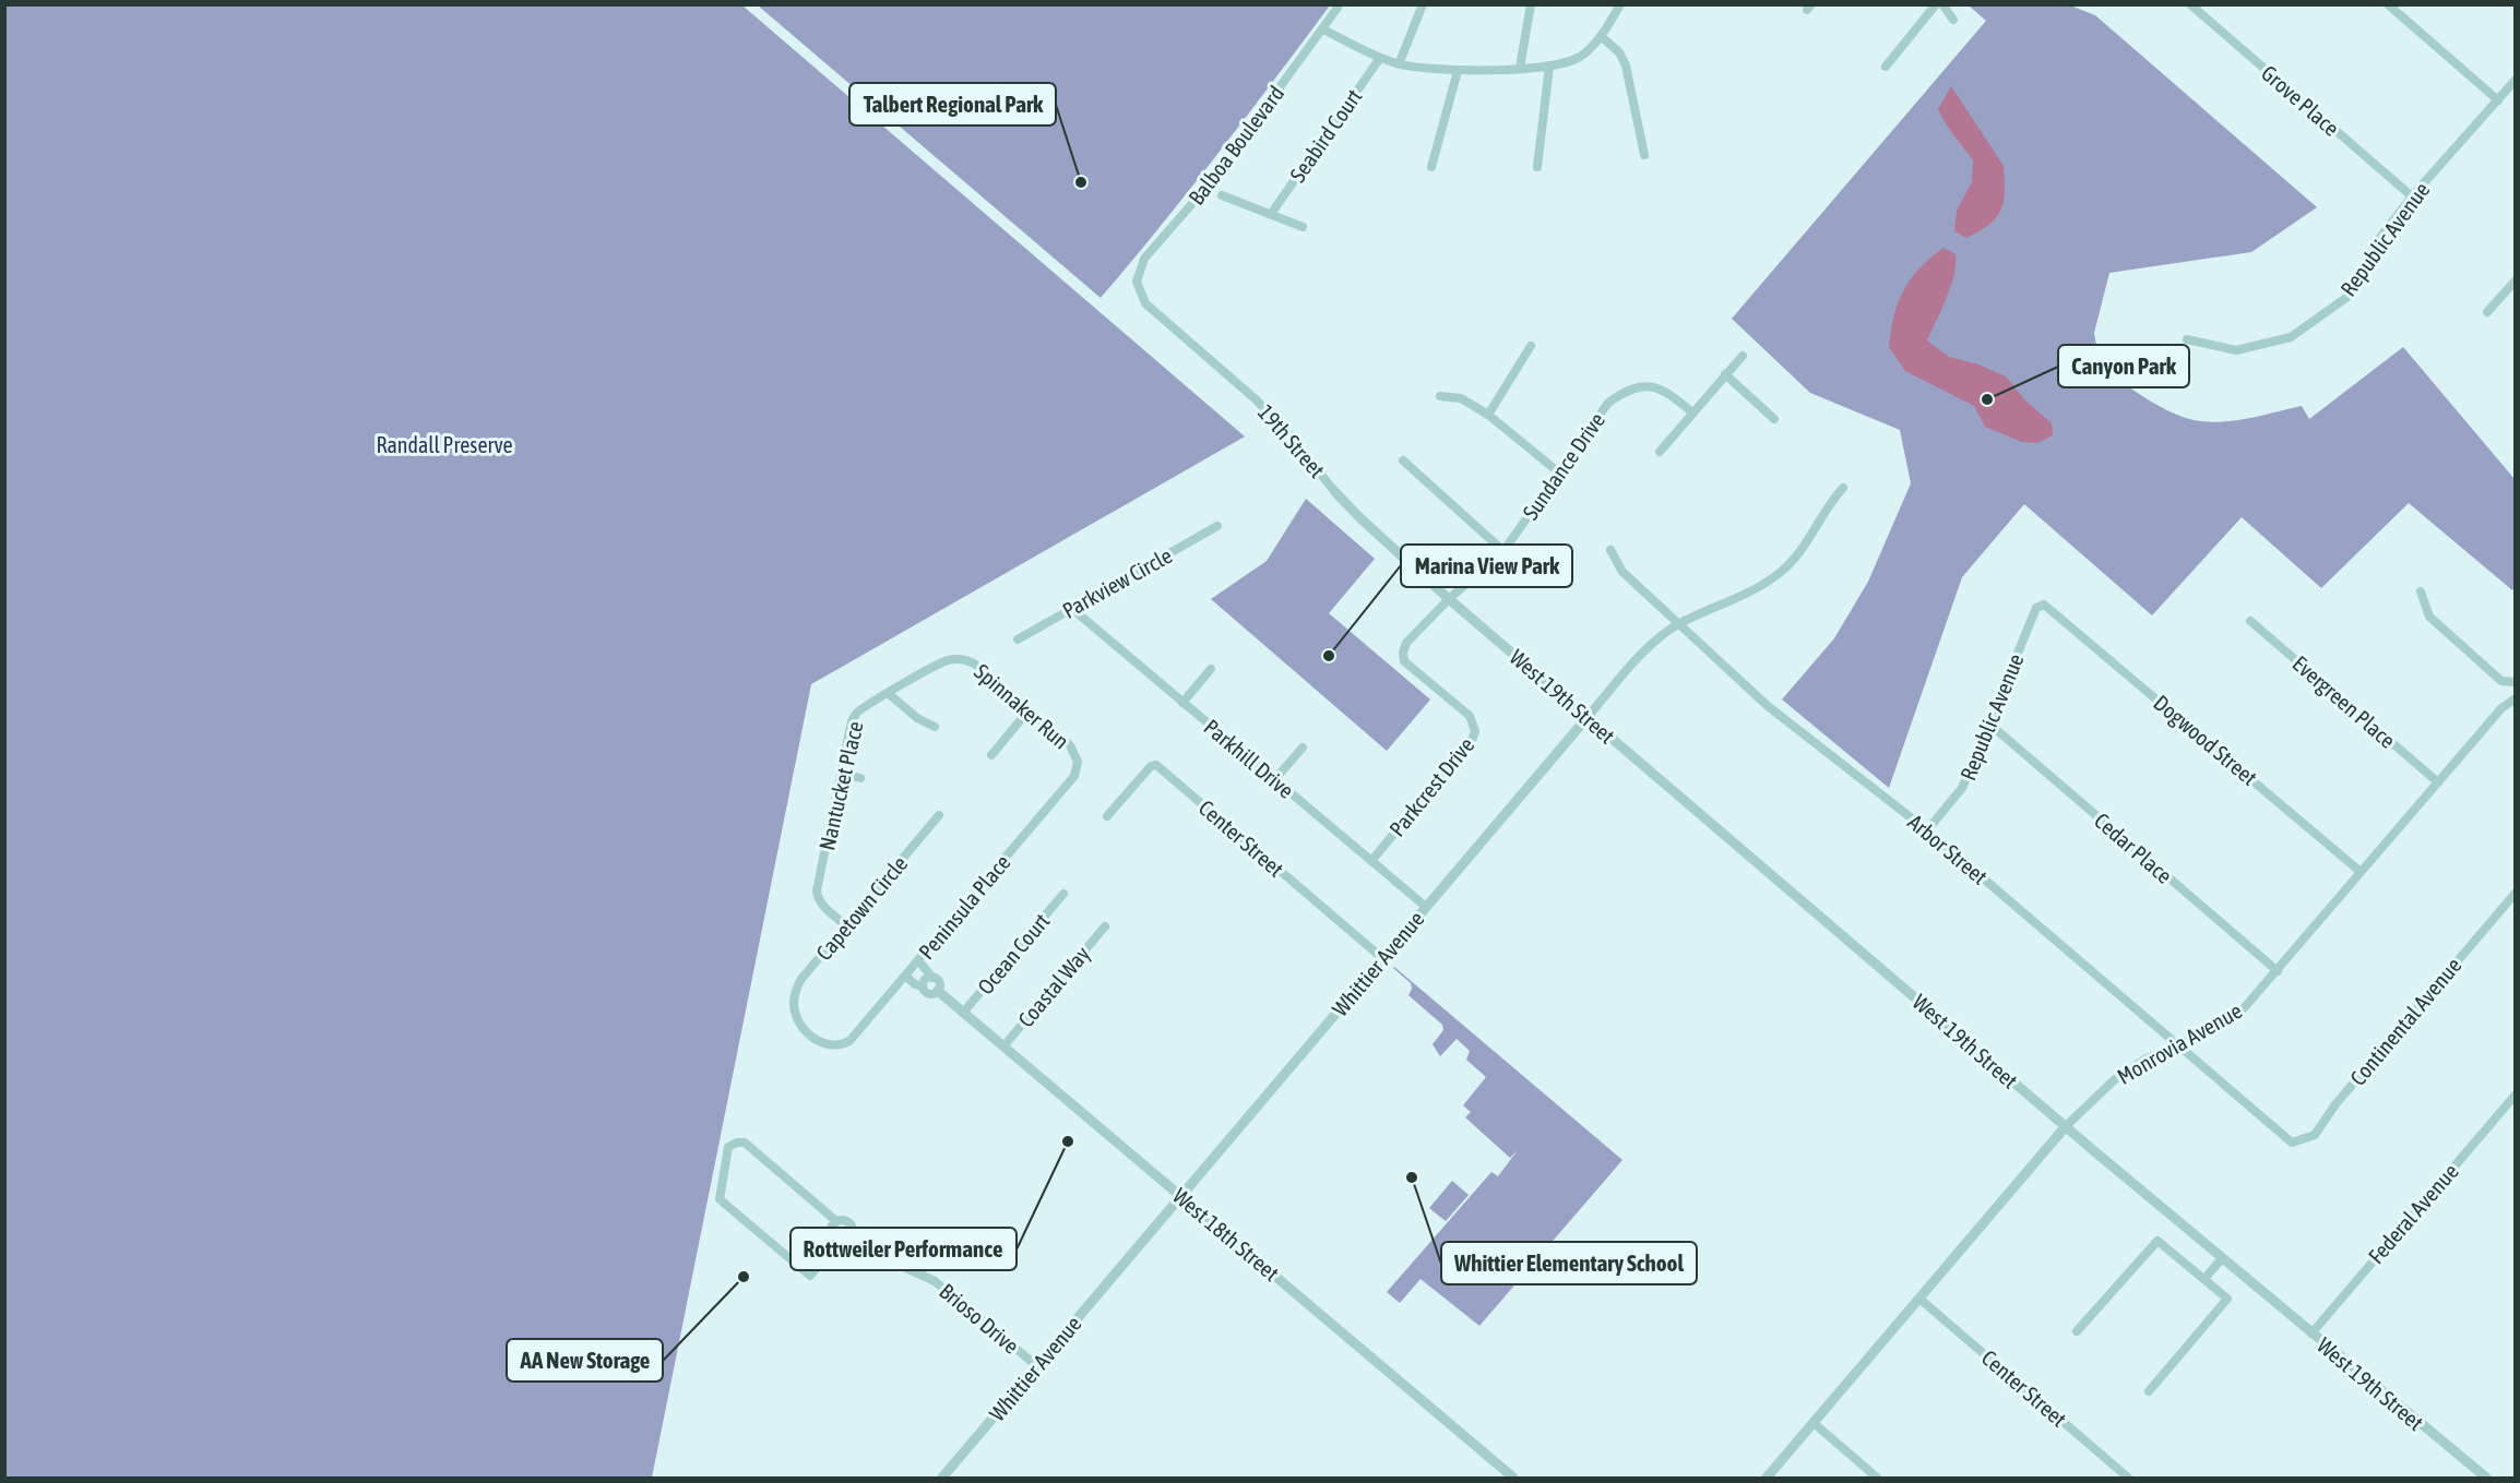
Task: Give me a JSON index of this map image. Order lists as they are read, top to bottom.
{
  "streets": {
    "street": [
      "Grove Place",
      "Seabird Court",
      "Balboa Boulevard",
      "Republic Avenue",
      "19th Street",
      "Sundance Drive",
      "Parkview Circle",
      "West 19th Street",
      "Evergreen Place",
      "Spinnaker Run",
      "Dogwood Street",
      "Parkhill Drive",
      "Nantucket Place",
      "Parkcrest Drive",
      "Center Street",
      "Cedar Place",
      "Arbor Street",
      "Peninsula Place",
      "Capetown Circle",
      "Ocean Court",
      "Whittier Avenue",
      "Coastal Way",
      "Continental Avenue",
      "Monrovia Avenue",
      "Federal Avenue",
      "West 18th Street",
      "Brioso Drive"
    ]
  },
  "crossings": [
    ["Grove Place", "Republic Avenue"],
    ["Balboa Boulevard", "19th Street"],
    ["Republic Avenue", "Dogwood Street"],
    ["Republic Avenue", "Cedar Place"],
    ["Republic Avenue", "Arbor Street"],
    ["19th Street", "Sundance Drive"],
    ["19th Street", "West 19th Street"],
    ["19th Street", "Parkcrest Drive"],
    ["Sundance Drive", "West 19th Street"],
    ["Sundance Drive", "Parkcrest Drive"],
    ["Parkview Circle", "Parkhill Drive"],
    ["West 19th Street", "Parkcrest Drive"],
    ["West 19th Street", "Whittier Avenue"],
    ["West 19th Street", "Monrovia Avenue"],
    ["West 19th Street", "Federal Avenue"],
    ["Evergreen Place", "Monrovia Avenue"],
    ["Spinnaker Run", "Nantucket Place"],
    ["Spinnaker Run", "Peninsula Place"],
    ["Dogwood Street", "Monrovia Avenue"],
    ["Parkhill Drive", "Parkcrest Drive"],
    ["Parkhill Drive", "Whittier Avenue"],
    ["Nantucket Place", "Capetown Circle"],
    ["Center Street", "Whittier Avenue"],
    ["Center Street", "Monrovia Avenue"],
    ["Cedar Place", "Monrovia Avenue"],
    ["Arbor Street", "Whittier Avenue"],
    ["Arbor Street", "Continental Avenue"],
    ["Arbor Street", "Monrovia Avenue"],
    ["Peninsula Place", "Capetown Circle"],
    ["Peninsula Place", "West 18th Street"],
    ["Ocean Court", "West 18th Street"],
    ["Whittier Avenue", "West 18th Street"],
    ["Whittier Avenue", "Brioso Drive"],
    ["Coastal Way", "West 18th Street"]
  ],
  "parks": ["Randall Preserve"],
  "places": [
    "Talbert Regional Park",
    "Canyon Park",
    "Marina View Park",
    "Rottweiler Performance",
    "Whittier Elementary School",
    "AA New Storage"
  ]
}
